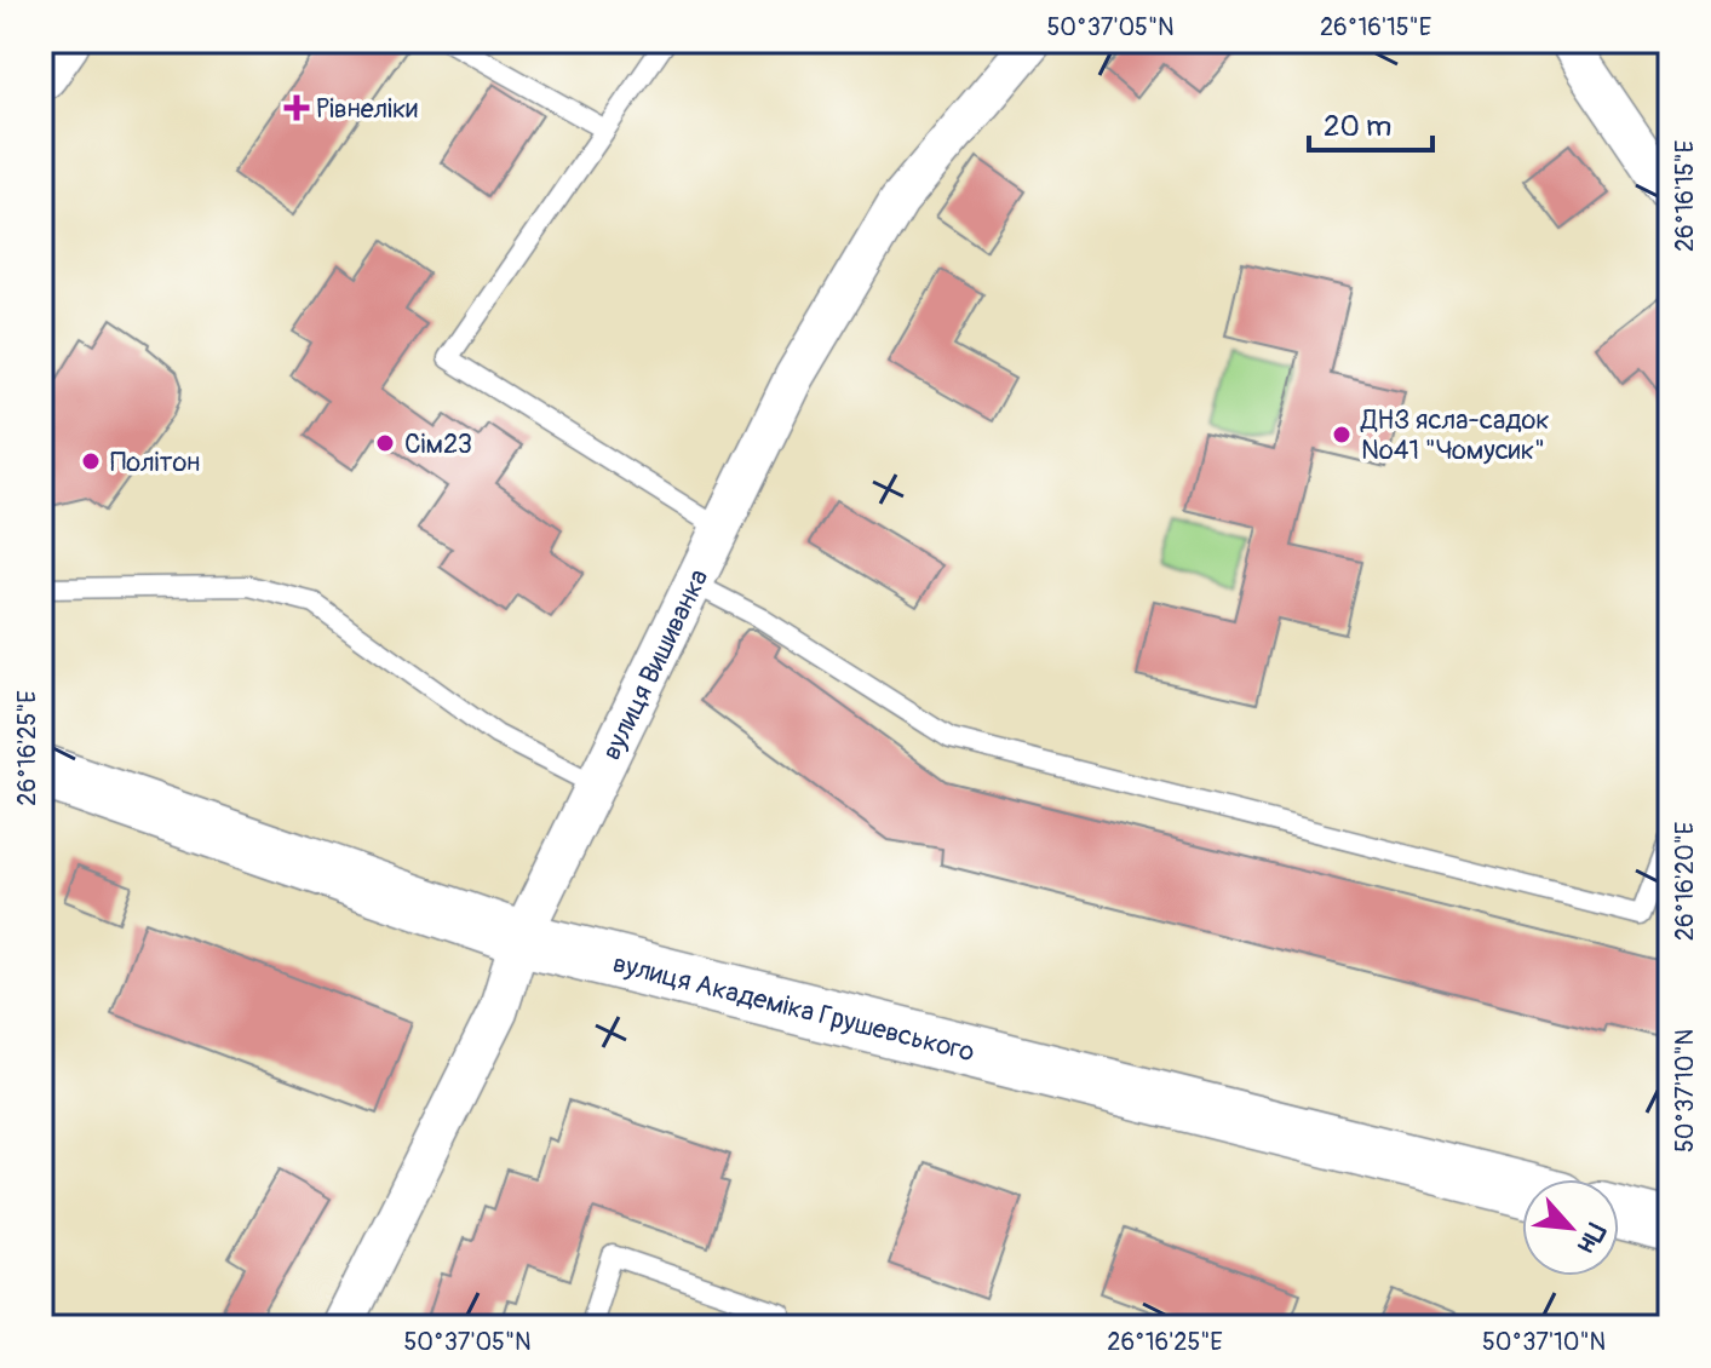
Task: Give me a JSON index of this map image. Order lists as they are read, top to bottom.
{
  "streets": {
    "main road": ["вулиця Академіка Грушевського"],
    "street": ["вулиця Вишиванка"]
  },
  "crossings": [
    ["вулиця Вишиванка", "вулиця Академіка Грушевського"]
  ],
  "places": {
    "health": ["Рівнеліки"],
    "other": ["ДНЗ ясла-садок №41 \"Чомусик\"", "Сім23", "Політон"]
  },
  "scale_bar": "20 m",
  "north": "bottom right",
  "coordinates": [
    "50°37'05\"N",
    "26°16'15\"E",
    "26°16'25\"E",
    "26°16'20\"E",
    "50°37'10\"N"
  ]
}
